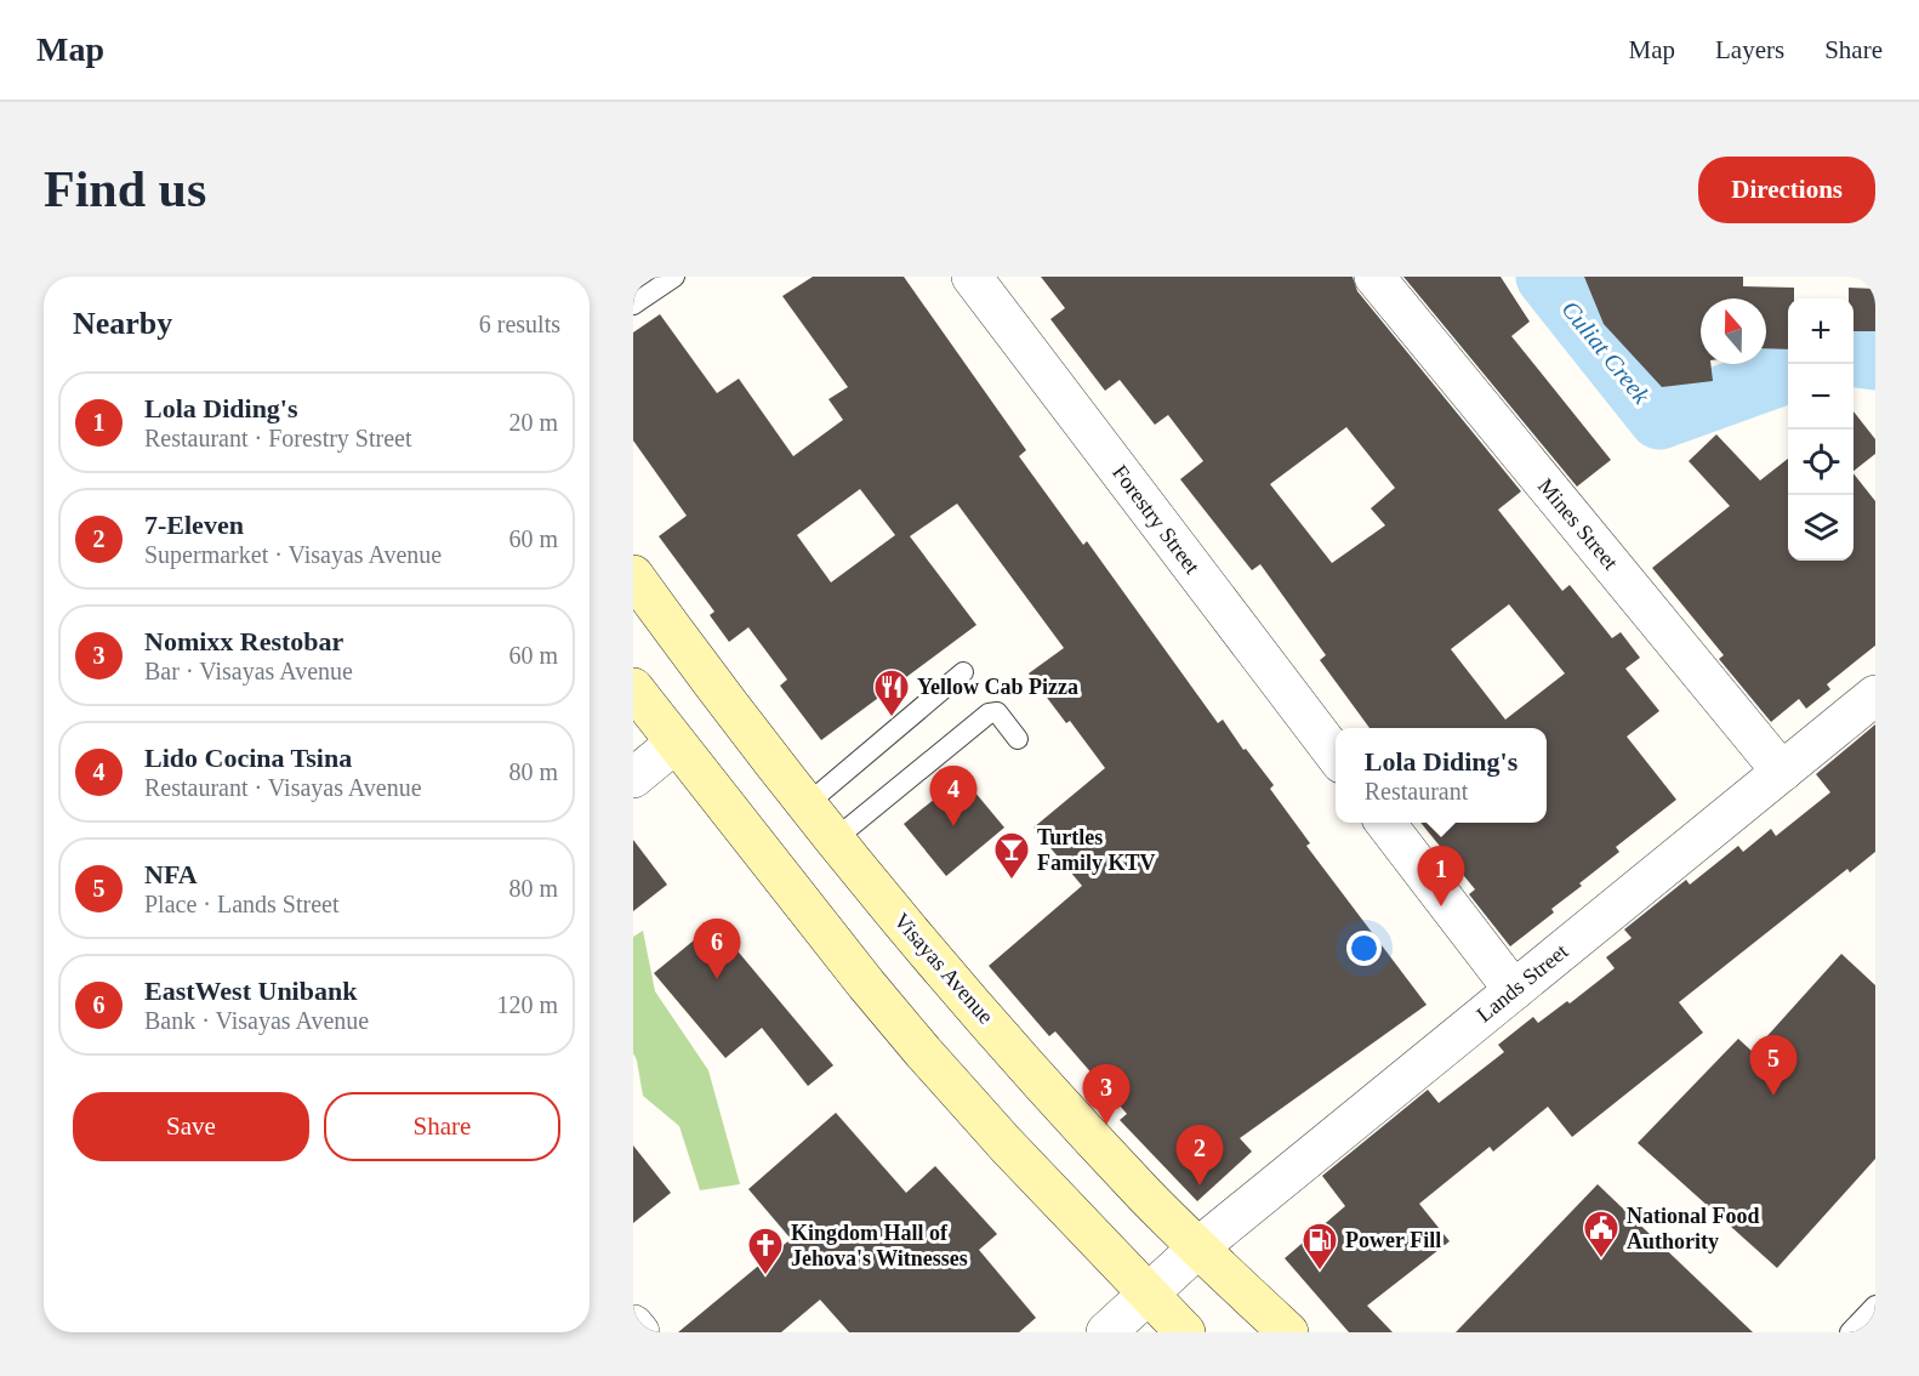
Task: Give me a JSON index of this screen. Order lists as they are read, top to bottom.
{
  "streets": {
    "main road": ["Visayas Avenue"],
    "street": ["Forestry Street", "Mines Street", "Lands Street"]
  },
  "crossings": [
    ["Mines Street", "Lands Street"],
    ["Visayas Avenue", "Lands Street"]
  ],
  "water": ["Culiat Creek"],
  "places": {
    "restaurant": ["Yellow Cab Pizza"],
    "bar": ["Turtles Family KTV"],
    "public building": ["National Food Authority"],
    "fuel station": ["Power Fill"],
    "church": ["Kingdom Hall of Jehova's Witnesses"]
  },
  "north": "top",
  "page": {
    "header": "Map",
    "nav": ["Map", "Layers", "Share"],
    "buttons": [
      "Directions",
      ["Save", "Share"]
    ],
    "title": "Find us",
    "heading": ["Nearby", "6 results"],
    "map_buttons": ["+", "−"],
    "list": [
      {
        "mark": "1",
        "name": "Lola Diding's",
        "note": "Restaurant · Forestry Street",
        "value": "20 m"
      },
      {
        "mark": "2",
        "name": "7-Eleven",
        "note": "Supermarket · Visayas Avenue",
        "value": "60 m"
      },
      {
        "mark": "3",
        "name": "Nomixx Restobar",
        "note": "Bar · Visayas Avenue",
        "value": "60 m"
      },
      {
        "mark": "4",
        "name": "Lido Cocina Tsina",
        "note": "Restaurant · Visayas Avenue",
        "value": "80 m"
      },
      {
        "mark": "5",
        "name": "NFA",
        "note": "Place · Lands Street",
        "value": "80 m"
      },
      {
        "mark": "6",
        "name": "EastWest Unibank",
        "note": "Bank · Visayas Avenue",
        "value": "120 m"
      }
    ],
    "popup": ["Lola Diding's", "Restaurant"],
    "pins": [
      "4",
      "1",
      "6",
      "5",
      "3",
      "2"
    ]
  }
}
